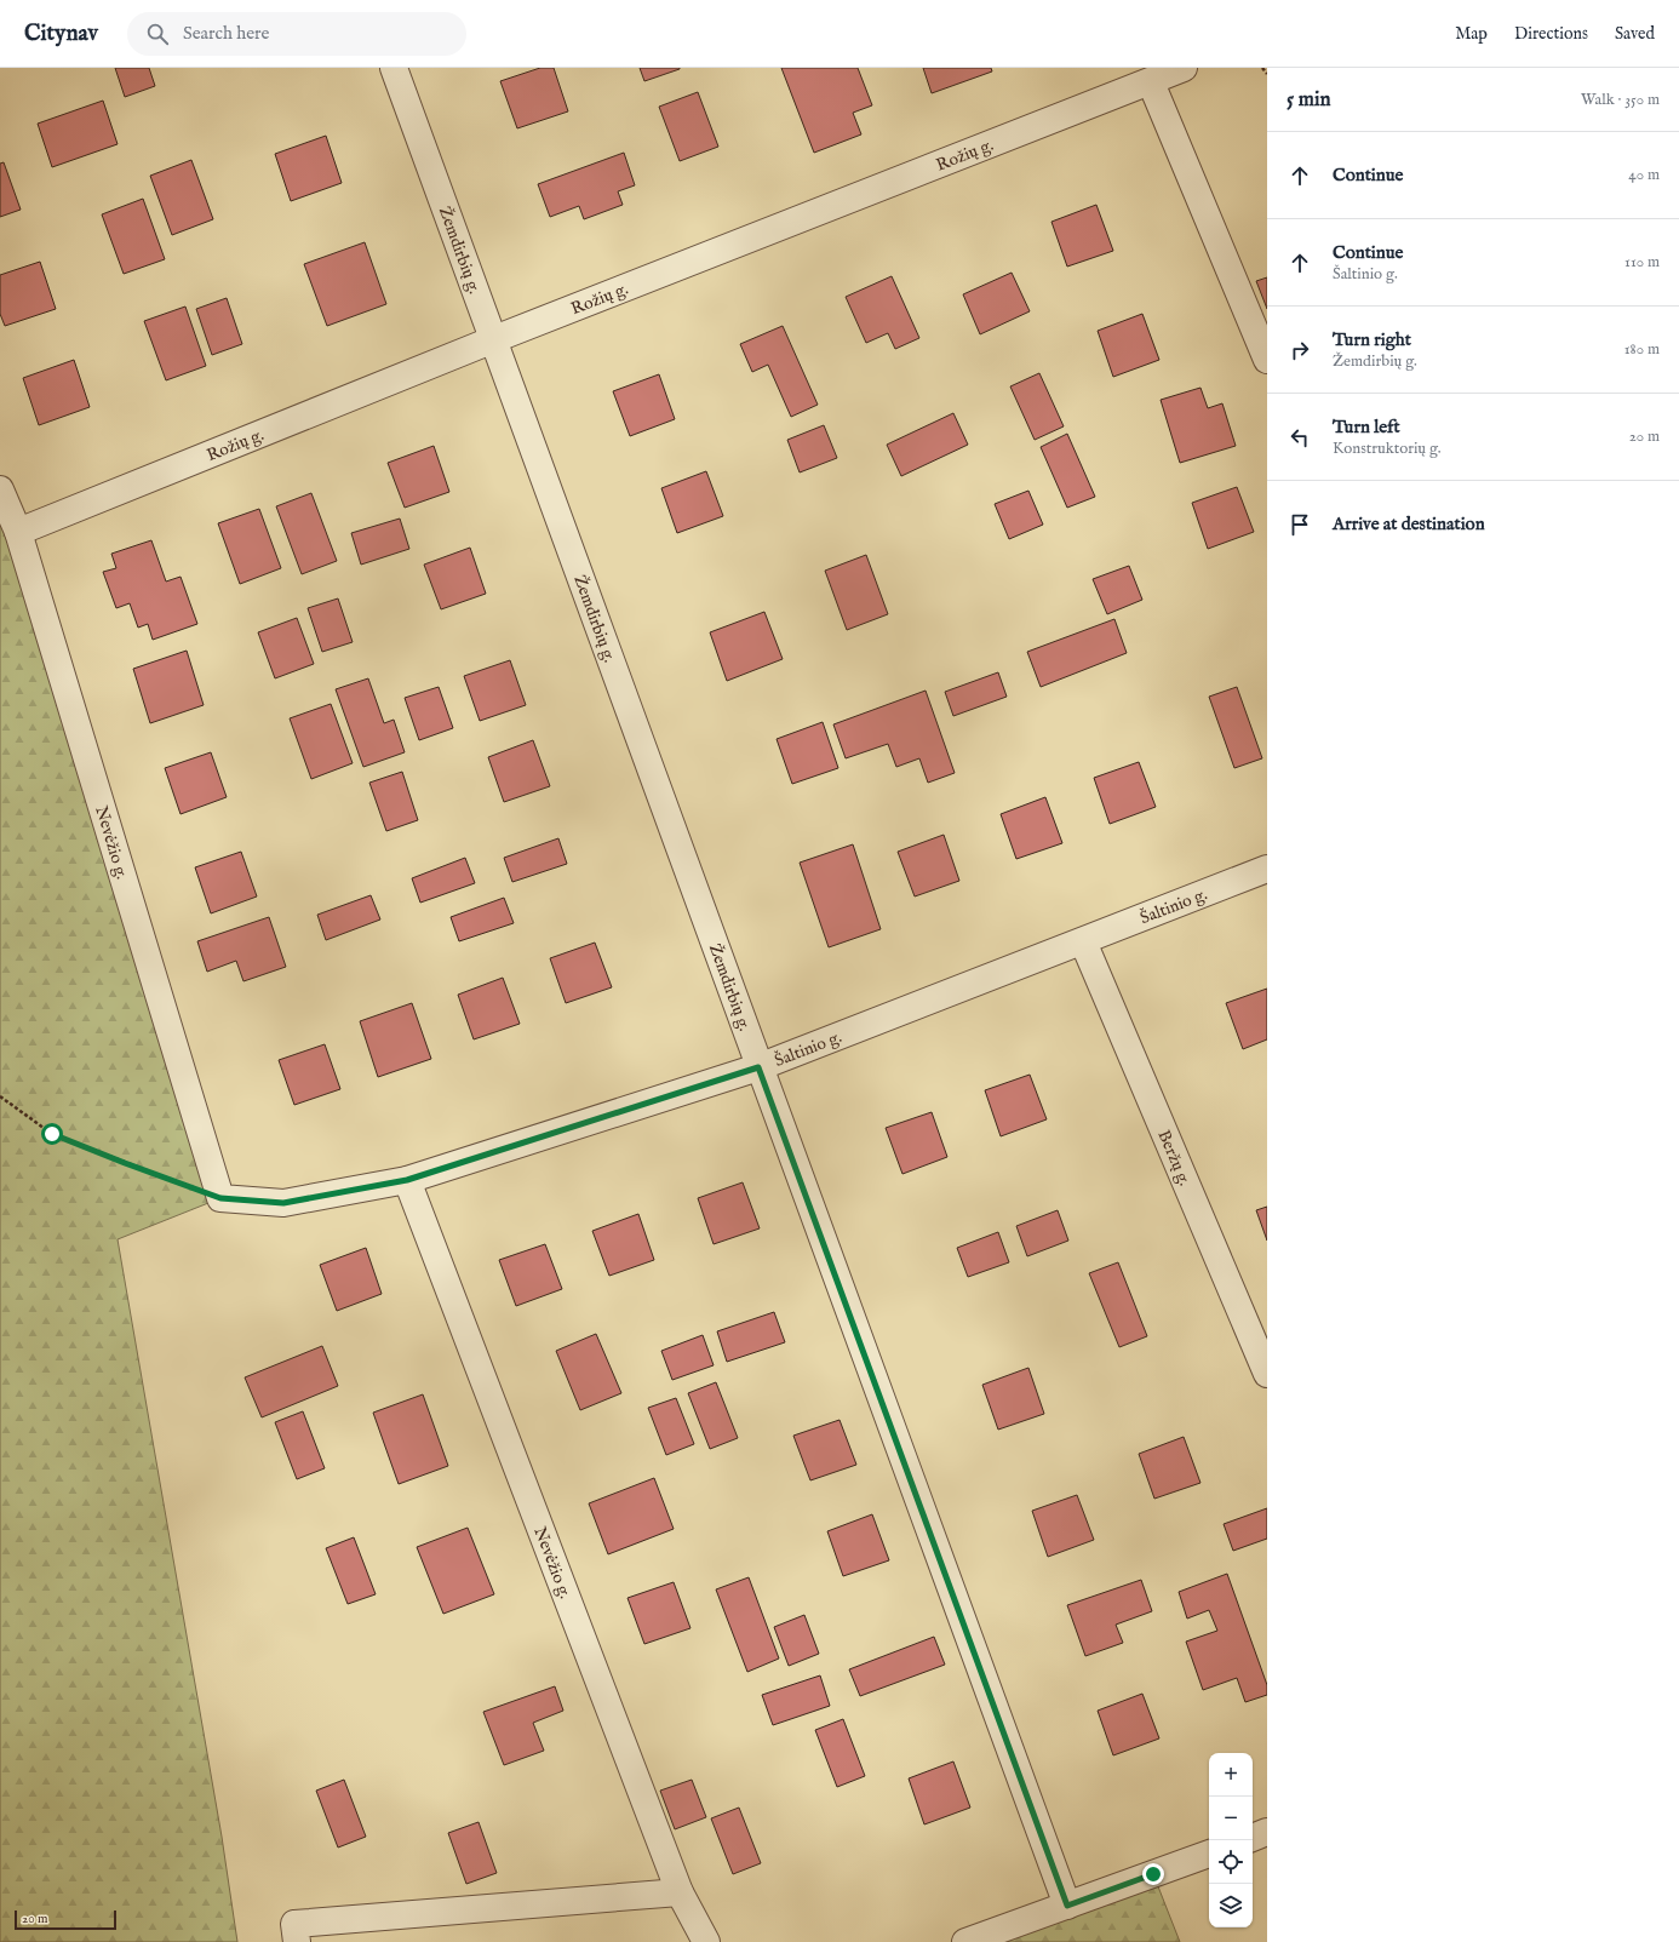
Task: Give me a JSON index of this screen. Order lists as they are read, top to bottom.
{
  "streets": {
    "street": [
      "Rožių g.",
      "Žemdirbių g.",
      "Nevėžio g.",
      "Šaltinio g.",
      "Beržų g."
    ]
  },
  "crossings": [
    ["Rožių g.", "Žemdirbių g."],
    ["Rožių g.", "Nevėžio g."],
    ["Žemdirbių g.", "Šaltinio g."],
    ["Nevėžio g.", "Šaltinio g."],
    ["Šaltinio g.", "Beržų g."]
  ],
  "scale_bar": "20 m",
  "page": {
    "header": "Citynav",
    "search": "Search here",
    "nav": ["Map", "Directions", "Saved"],
    "heading": ["5 min", "Walk · 350 m"],
    "list": [
      ["Continue", "40 m"],
      ["Continue", "Šaltinio g.", "110 m"],
      ["Turn right", "Žemdirbių g.", "180 m"],
      ["Turn left", "Konstruktorių g.", "20 m"],
      "Arrive at destination"
    ],
    "map_buttons": ["+", "−"],
    "scale": "20 m"
  }
}
